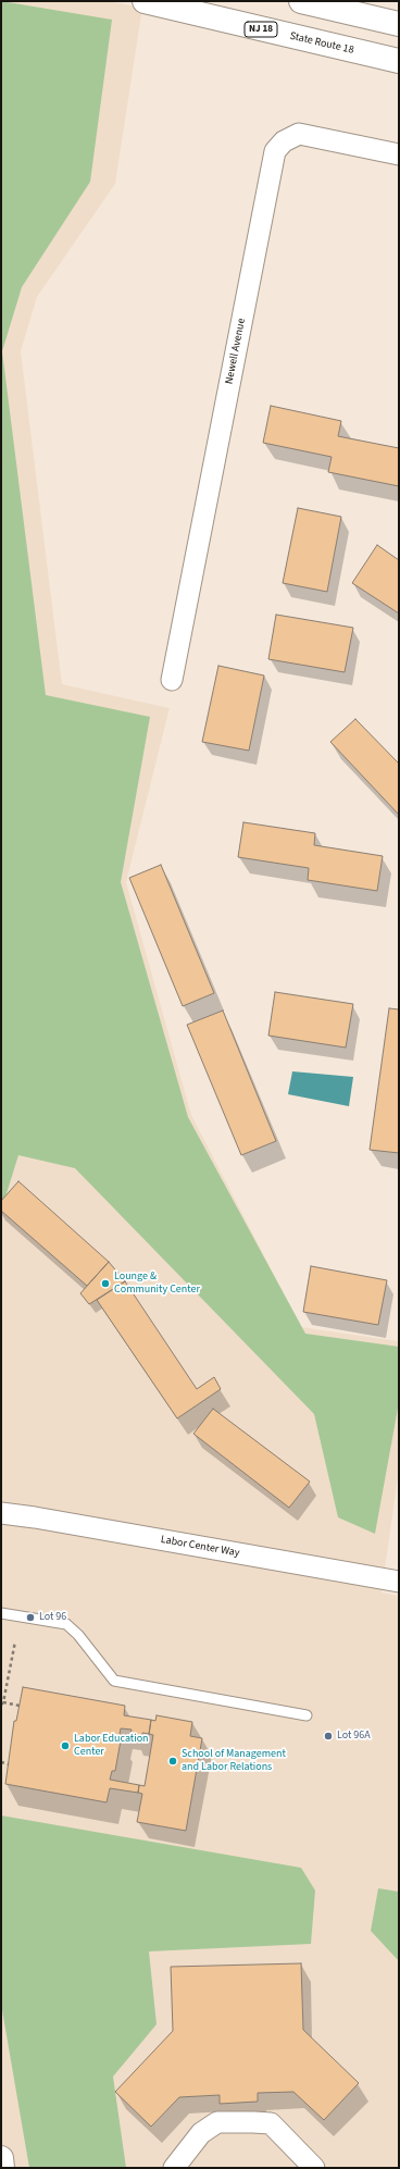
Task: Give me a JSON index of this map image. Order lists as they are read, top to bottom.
{
  "streets": {
    "main road": ["NJ 18", "State Route 18"],
    "street": ["Newell Avenue", "Labor Center Way"]
  },
  "places": [
    "Lounge & Community Center",
    "Lot 96",
    "Lot 96A",
    "Labor Education Center",
    "School of Management and Labor Relations"
  ]
}
